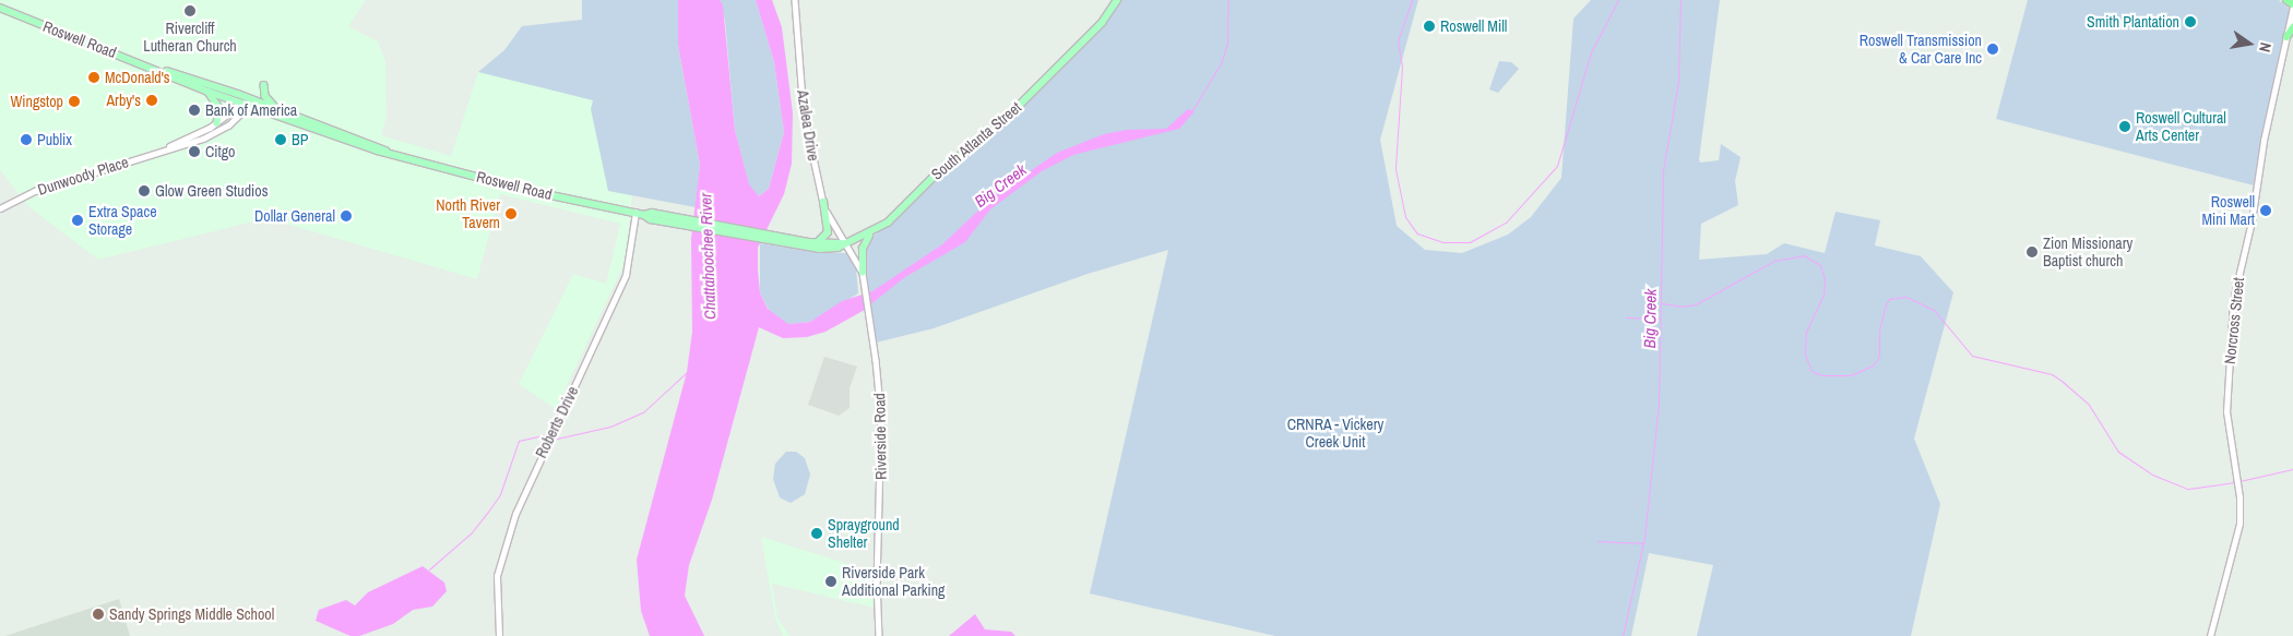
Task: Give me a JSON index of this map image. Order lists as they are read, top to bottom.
{
  "streets": {
    "main road": ["Roswell Road", "South Atlanta Street"],
    "street": [
      "Azalea Drive",
      "Dunwoody Place",
      "Norcross Street",
      "Roberts Drive",
      "Riverside Road"
    ]
  },
  "crossings": [
    ["Roswell Road", "South Atlanta Street"],
    ["Roswell Road", "Dunwoody Place"],
    ["Roswell Road", "Roberts Drive"],
    ["Azalea Drive", "South Atlanta Street"],
    ["Azalea Drive", "Riverside Road"],
    ["South Atlanta Street", "Riverside Road"]
  ],
  "water": ["Big Creek", "Chattahoochee River"],
  "parks": ["CRNRA - Vickery Creek Unit"],
  "places": [
    "Rivercliff Lutheran Church",
    "Smith Plantation",
    "Roswell Mill",
    "Roswell Transmission & Car Care Inc",
    "McDonald's",
    "Arby's",
    "Wingstop",
    "Bank of America",
    "Roswell Cultural Arts Center",
    "Publix",
    "BP",
    "Citgo",
    "Glow Green Studios",
    "Roswell Mini Mart",
    "North River Tavern",
    "Dollar General",
    "Extra Space Storage",
    "Zion Missionary Baptist church",
    "Sprayground Shelter",
    "Riverside Park Additional Parking",
    "Sandy Springs Middle School"
  ],
  "north": "right"
}
